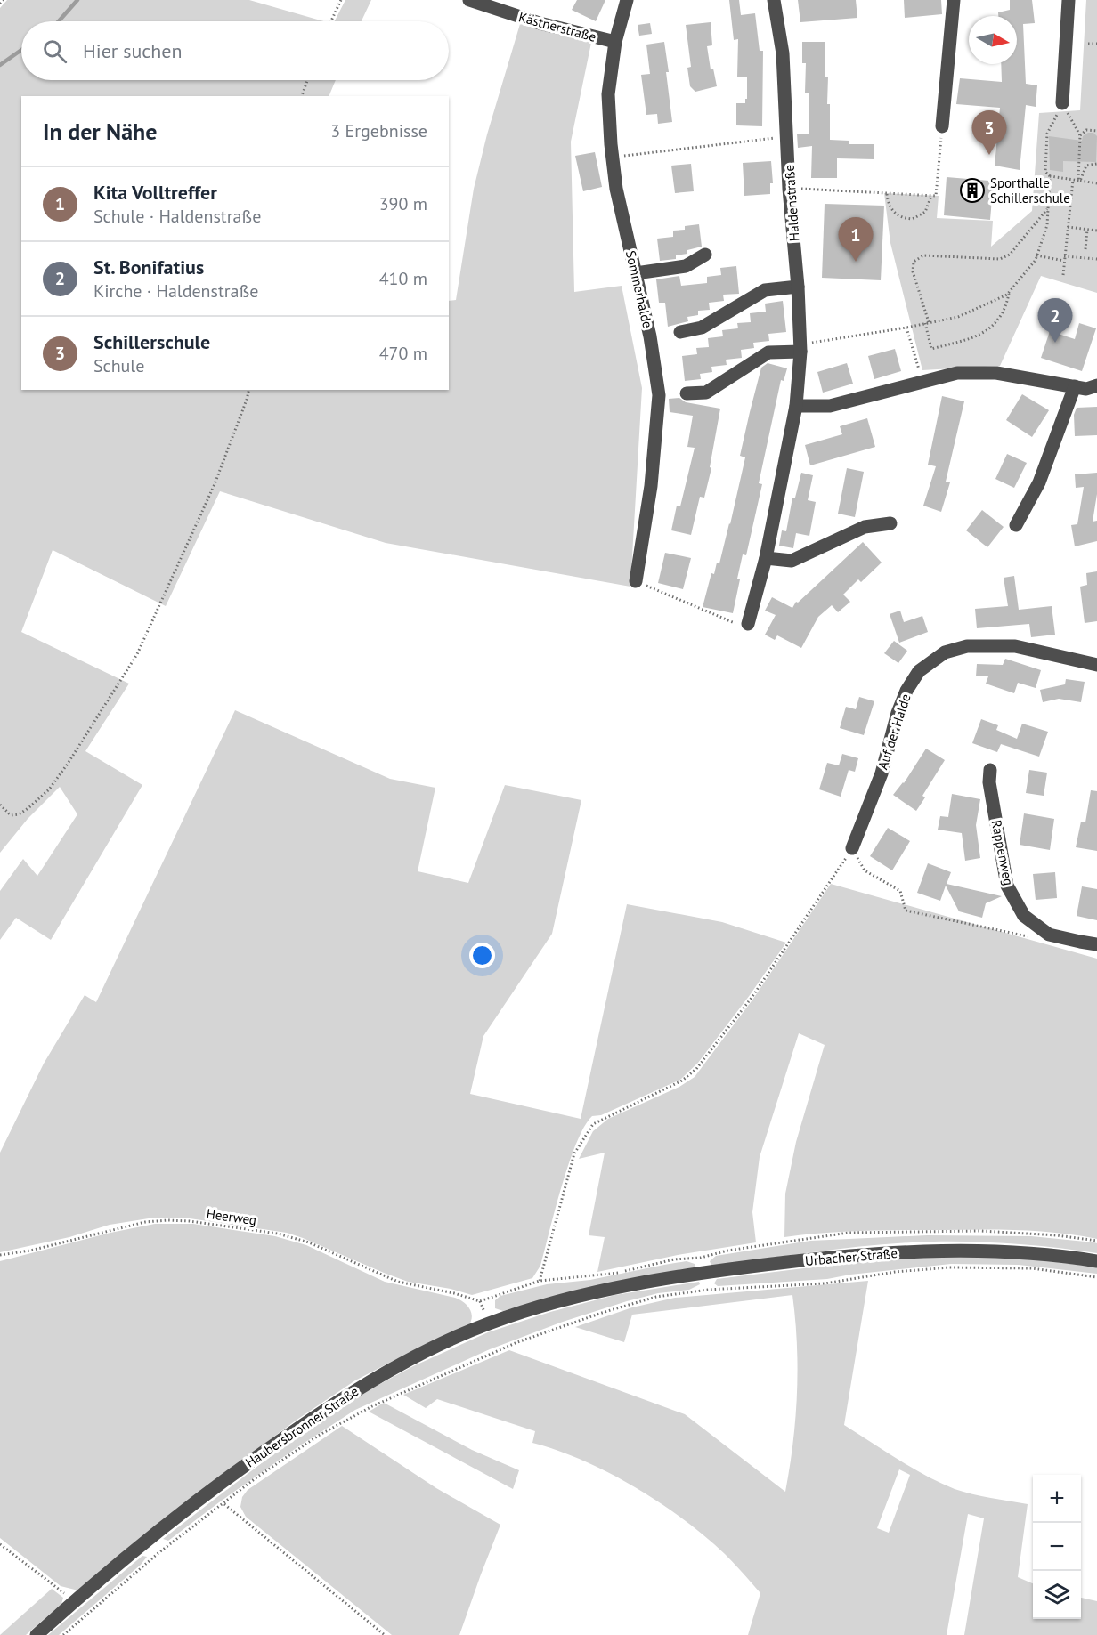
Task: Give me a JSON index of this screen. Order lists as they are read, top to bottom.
{
  "streets": {
    "street": [
      "Kästnerstraße",
      "Haldenstraße",
      "Sommerhalde",
      "Auf der Halde",
      "Rappenweg",
      "Urbacher Straße",
      "Haubersbronner Straße"
    ],
    "path": ["Heerweg"]
  },
  "crossings": [
    ["Kästnerstraße", "Sommerhalde"],
    ["Urbacher Straße", "Haubersbronner Straße"]
  ],
  "places": {
    "building": ["Sporthalle Schillerschule"]
  },
  "north": "right",
  "page": {
    "search": "Hier suchen",
    "heading": ["In der Nähe", "3 Ergebnisse"],
    "pins": ["3", "1", "2"],
    "list": [
      {
        "mark": "1",
        "name": "Kita Volltreffer",
        "note": "Schule · Haldenstraße",
        "value": "390 m"
      },
      {
        "mark": "2",
        "name": "St. Bonifatius",
        "note": "Kirche · Haldenstraße",
        "value": "410 m"
      },
      {
        "mark": "3",
        "name": "Schillerschule",
        "note": "Schule",
        "value": "470 m"
      }
    ],
    "map_buttons": ["+", "−"]
  }
}
